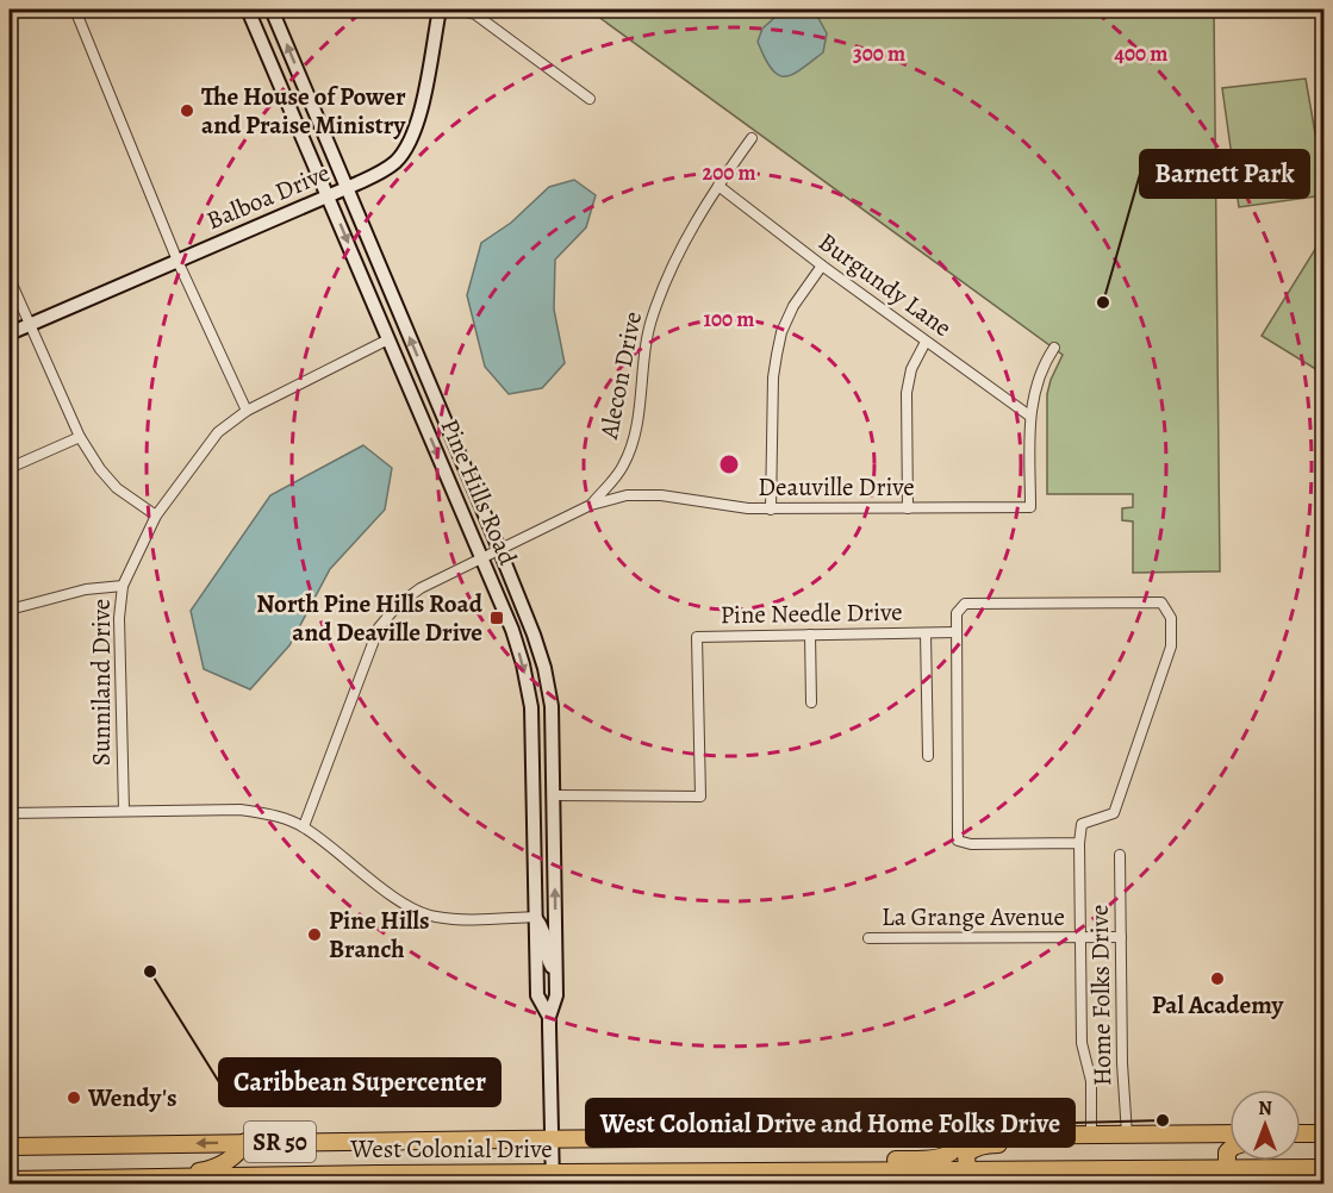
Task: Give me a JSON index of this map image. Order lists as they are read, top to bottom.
{
  "streets": {
    "highway": ["SR 50", "West Colonial Drive"],
    "main road": ["Balboa Drive", "Pine Hills Road"],
    "street": [
      "Burgundy Lane",
      "Alecon Drive",
      "Deauville Drive",
      "Pine Needle Drive",
      "Sunniland Drive",
      "La Grange Avenue",
      "Home Folks Drive"
    ]
  },
  "crossings": [
    ["Balboa Drive", "Pine Hills Road"],
    ["Burgundy Lane", "Alecon Drive"],
    ["Burgundy Lane", "Deauville Drive"],
    ["Alecon Drive", "Deauville Drive"],
    ["Deauville Drive", "Pine Hills Road"],
    ["Pine Hills Road", "Pine Needle Drive"],
    ["Pine Hills Road", "Sunniland Drive"],
    ["Pine Hills Road", "West Colonial Drive"],
    ["La Grange Avenue", "Home Folks Drive"],
    ["Home Folks Drive", "West Colonial Drive"]
  ],
  "places": {
    "other": [
      "The House of Power and Praise Ministry",
      "Barnett Park",
      "Pine Hills Branch",
      "Caribbean Supercenter",
      "Pal Academy",
      "Wendy's",
      "West Colonial Drive and Home Folks Drive"
    ],
    "transit": ["North Pine Hills Road and Deaville Drive"]
  },
  "north": "top",
  "rings": [
    "400 m",
    "300 m",
    "200 m",
    "100 m"
  ]
}
